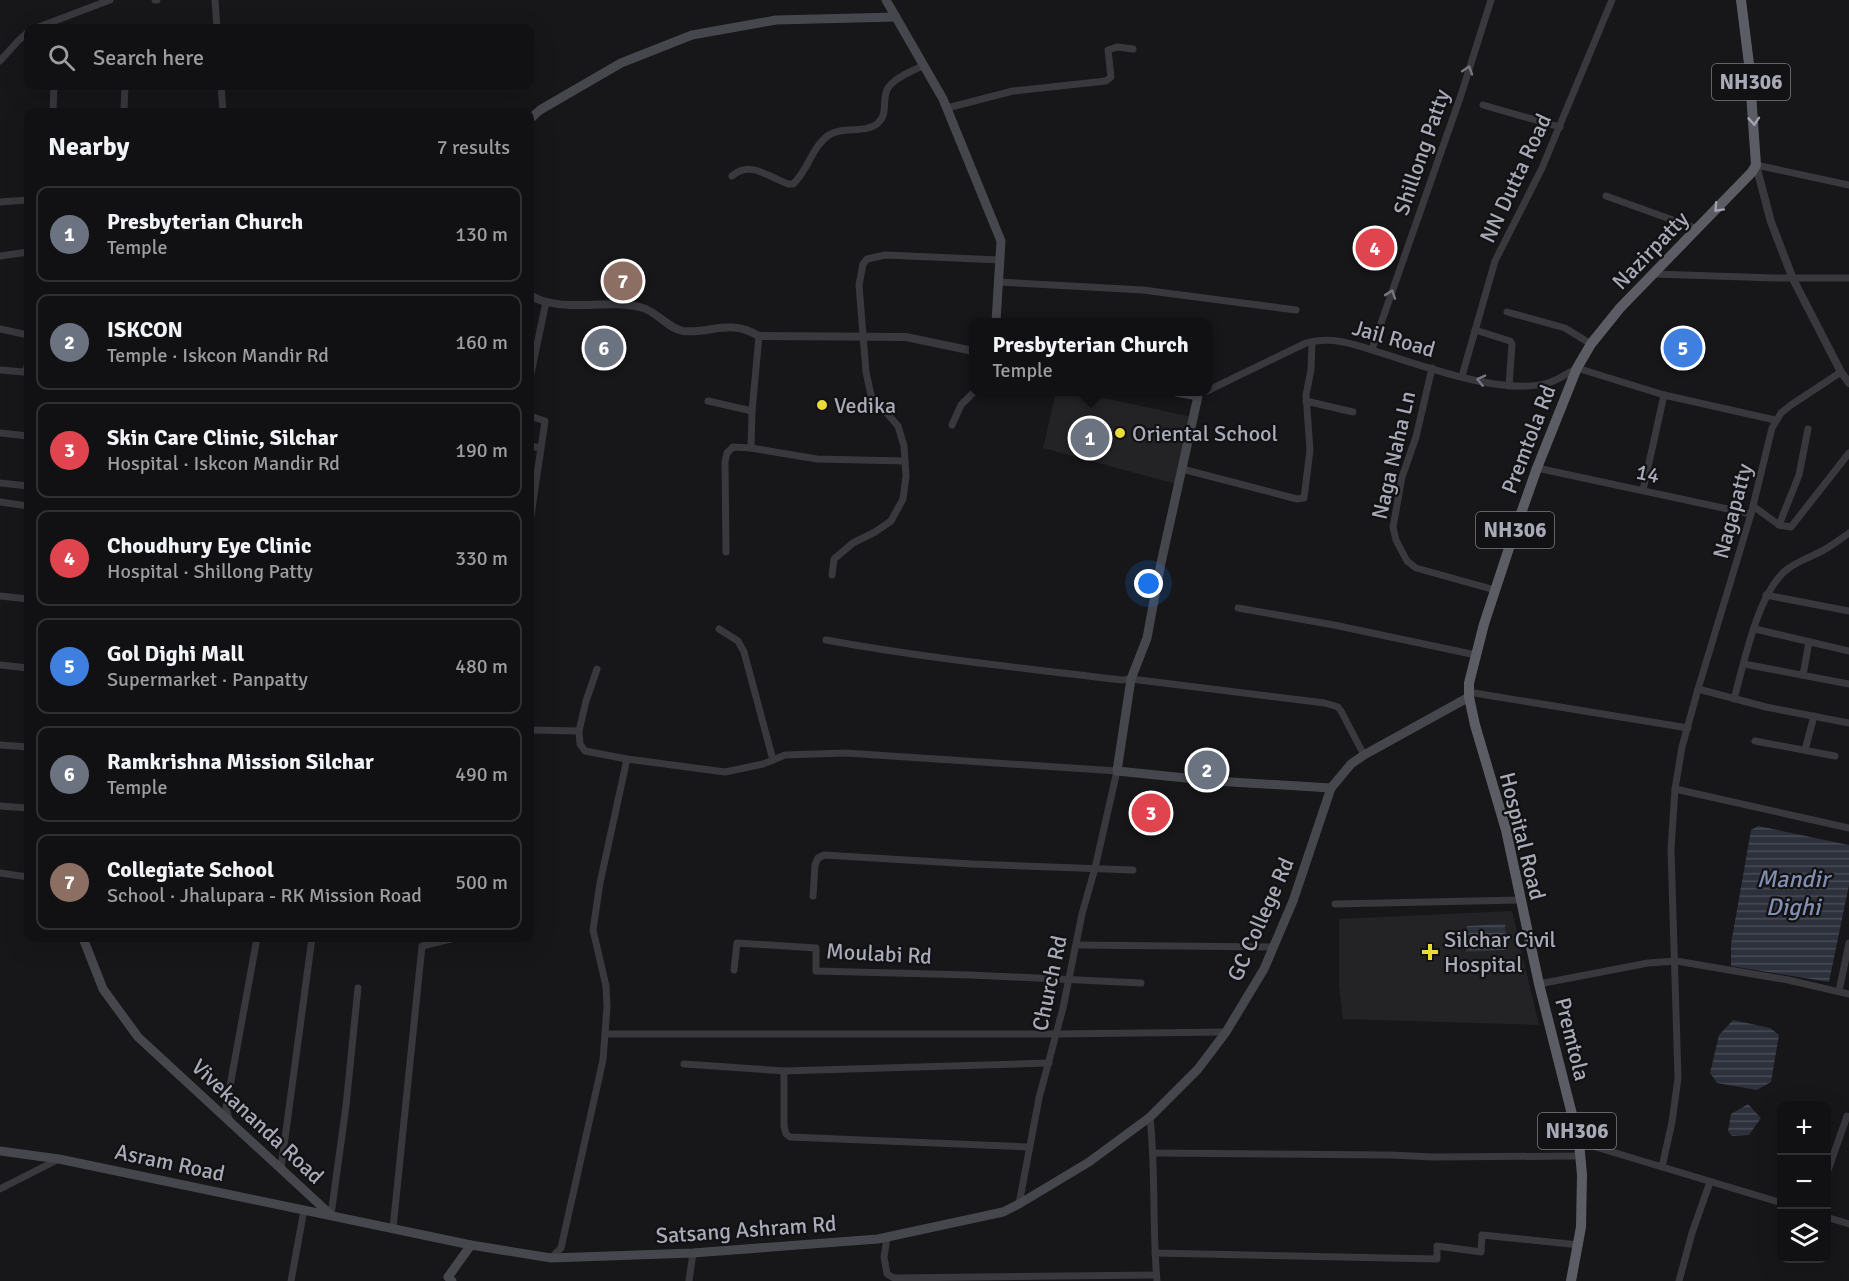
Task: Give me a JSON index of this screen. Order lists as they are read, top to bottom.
{
  "streets": {
    "highway": [
      "NH306",
      "Nazirpatty",
      "Premtola Rd",
      "Hospital Road",
      "Premtola"
    ],
    "main road": [
      "GC College Rd",
      "Vivekananda Road",
      "Asram Road",
      "Satsang Ashram Rd"
    ],
    "street": [
      "Shillong Patty",
      "NN Dutta Road",
      "Jail Road",
      "Naga Naha Ln",
      "14",
      "Nagapatty",
      "Moulabi Rd",
      "Church Rd"
    ]
  },
  "crossings": [
    ["NH306", "Nazirpatty"],
    ["Shillong Patty", "Jail Road"],
    ["NN Dutta Road", "Jail Road"],
    ["Nazirpatty", "Jail Road"],
    ["Nazirpatty", "Premtola Rd"],
    ["Jail Road", "Premtola Rd"],
    ["Jail Road", "Naga Naha Ln"],
    ["Premtola Rd", "Naga Naha Ln"],
    ["Premtola Rd", "14"],
    ["Premtola Rd", "Hospital Road"],
    ["Premtola Rd", "GC College Rd"],
    ["14", "Nagapatty"],
    ["Hospital Road", "GC College Rd"],
    ["Hospital Road", "Premtola"],
    ["GC College Rd", "Church Rd"],
    ["GC College Rd", "Satsang Ashram Rd"],
    ["Moulabi Rd", "Church Rd"],
    ["Church Rd", "Satsang Ashram Rd"],
    ["Vivekananda Road", "Asram Road"],
    ["Vivekananda Road", "Satsang Ashram Rd"]
  ],
  "one_way": ["Shillong Patty"],
  "water": ["Mandir Dighi"],
  "places": {
    "other": ["Vedika", "Oriental School"],
    "health": ["Silchar Civil Hospital"]
  },
  "page": {
    "search": "Search here",
    "heading": ["Nearby", "7 results"],
    "list": [
      {
        "mark": "1",
        "name": "Presbyterian Church",
        "note": "Temple",
        "value": "130 m"
      },
      {
        "mark": "2",
        "name": "ISKCON",
        "note": "Temple · Iskcon Mandir Rd",
        "value": "160 m"
      },
      {
        "mark": "3",
        "name": "Skin Care Clinic, Silchar",
        "note": "Hospital · Iskcon Mandir Rd",
        "value": "190 m"
      },
      {
        "mark": "4",
        "name": "Choudhury Eye Clinic",
        "note": "Hospital · Shillong Patty",
        "value": "330 m"
      },
      {
        "mark": "5",
        "name": "Gol Dighi Mall",
        "note": "Supermarket · Panpatty",
        "value": "480 m"
      },
      {
        "mark": "6",
        "name": "Ramkrishna Mission Silchar",
        "note": "Temple",
        "value": "490 m"
      },
      {
        "mark": "7",
        "name": "Collegiate School",
        "note": "School · Jhalupara - RK Mission Road",
        "value": "500 m"
      }
    ],
    "pins": [
      "4",
      "7",
      "5",
      "6",
      "1",
      "2",
      "3"
    ],
    "popup": ["Presbyterian Church", "Temple"],
    "map_buttons": ["+", "−"]
  }
}
